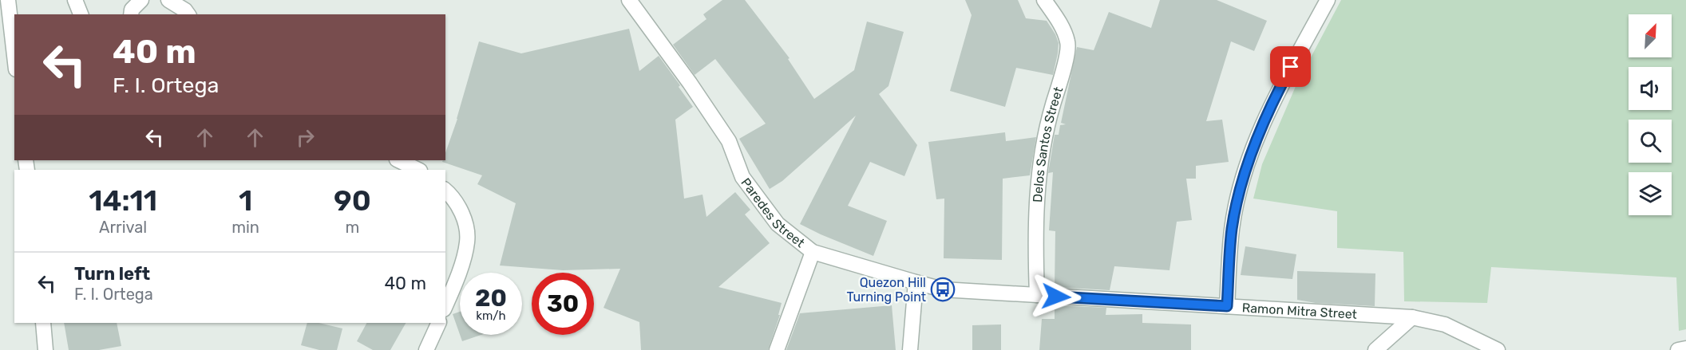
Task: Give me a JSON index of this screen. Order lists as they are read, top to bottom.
{
  "streets": {
    "street": ["Delos Santos Street", "Paredes Street", "Ramon Mitra Street"]
  },
  "crossings": [
    ["Delos Santos Street", "Paredes Street"],
    ["Delos Santos Street", "Ramon Mitra Street"],
    ["Paredes Street", "Ramon Mitra Street"]
  ],
  "places": {
    "bus stop": ["Quezon Hill Turning Point"]
  },
  "north": "top right",
  "page": {
    "turn": ["40 m", "F. I. Ortega"],
    "eta": [
      "14:11",
      "Arrival",
      "1",
      "min",
      "90",
      "m"
    ],
    "list": [
      {
        "name": "Turn left",
        "note": "F. I. Ortega",
        "value": "40 m"
      }
    ],
    "speed": "20 km/h",
    "limit": "30"
  }
}
